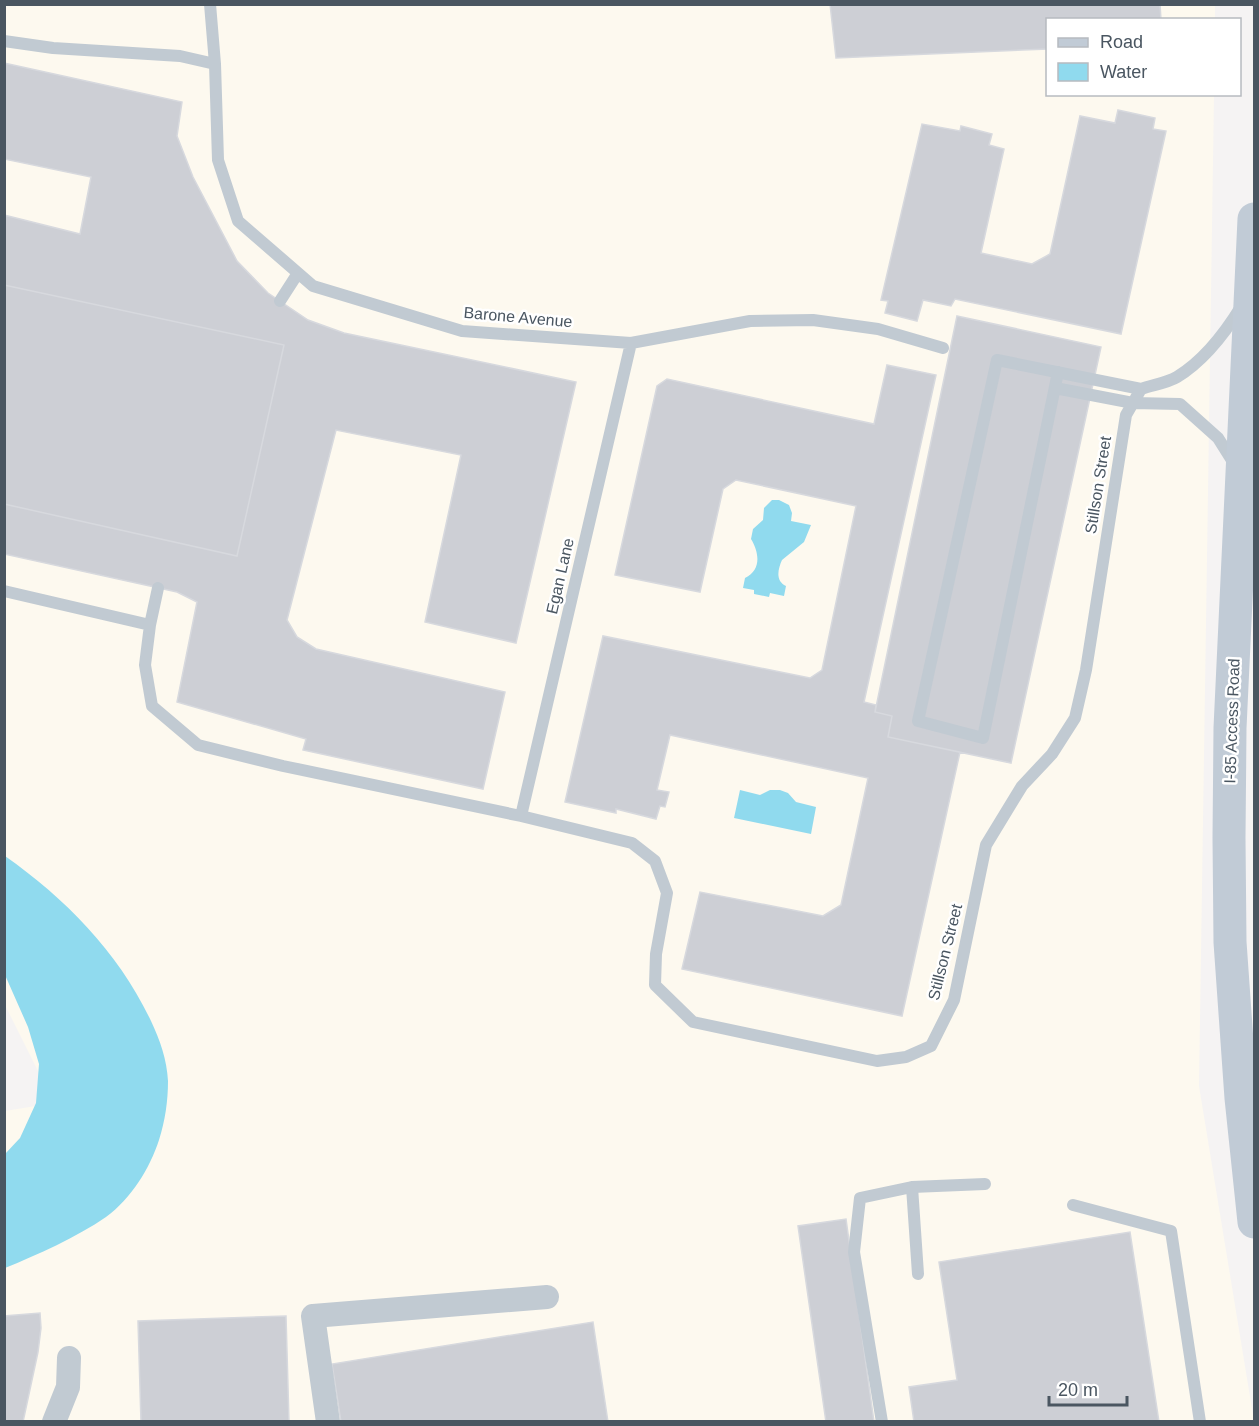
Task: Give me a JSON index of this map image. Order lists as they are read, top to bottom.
{
  "streets": {
    "main road": ["I-85 Access Road"],
    "lane": ["Barone Avenue", "Stillson Street", "Egan Lane"]
  },
  "crossings": [
    ["Barone Avenue", "Egan Lane"],
    ["Stillson Street", "Egan Lane"]
  ],
  "legend": ["Road", "Water"],
  "scale_bar": "20 m"
}
